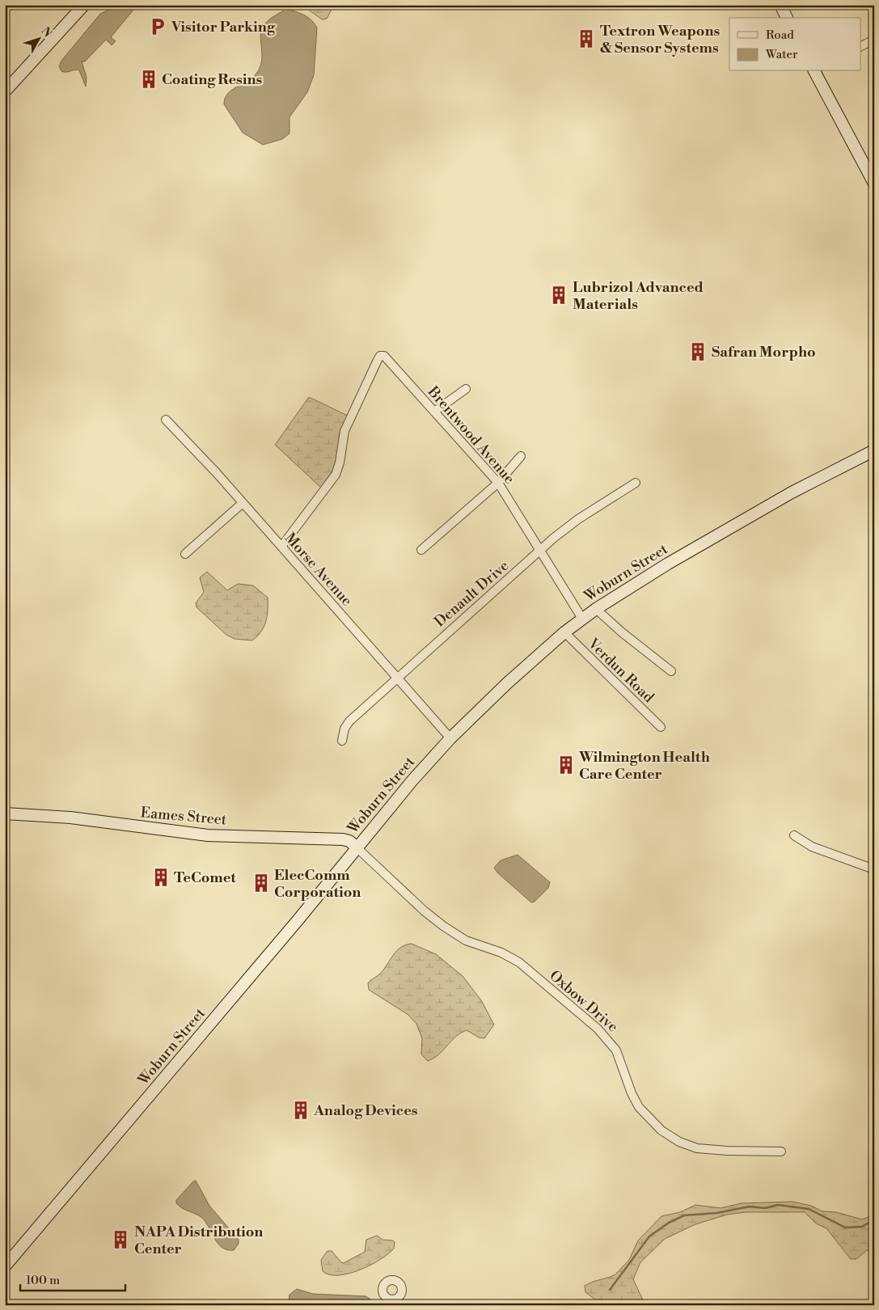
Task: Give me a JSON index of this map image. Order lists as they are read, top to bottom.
{
  "streets": {
    "main road": ["Woburn Street", "Eames Street"],
    "street": [
      "Brentwood Avenue",
      "Morse Avenue",
      "Denault Drive",
      "Verdun Road",
      "Oxbow Drive"
    ]
  },
  "crossings": [
    ["Brentwood Avenue", "Morse Avenue"],
    ["Brentwood Avenue", "Woburn Street"],
    ["Brentwood Avenue", "Denault Drive"],
    ["Morse Avenue", "Woburn Street"],
    ["Morse Avenue", "Denault Drive"],
    ["Woburn Street", "Verdun Road"],
    ["Woburn Street", "Eames Street"],
    ["Woburn Street", "Oxbow Drive"],
    ["Eames Street", "Oxbow Drive"]
  ],
  "places": {
    "parking": ["Visitor Parking"],
    "building": [
      "Textron Weapons & Sensor Systems",
      "Coating Resins",
      "Lubrizol Advanced Materials",
      "Safran Morpho",
      "Wilmington Health Care Center",
      "TeComet",
      "ElecComm Corporation",
      "Analog Devices",
      "NAPA Distribution Center"
    ]
  },
  "legend": ["Road", "Water"],
  "scale_bar": "100 m",
  "north": "top right"
}
